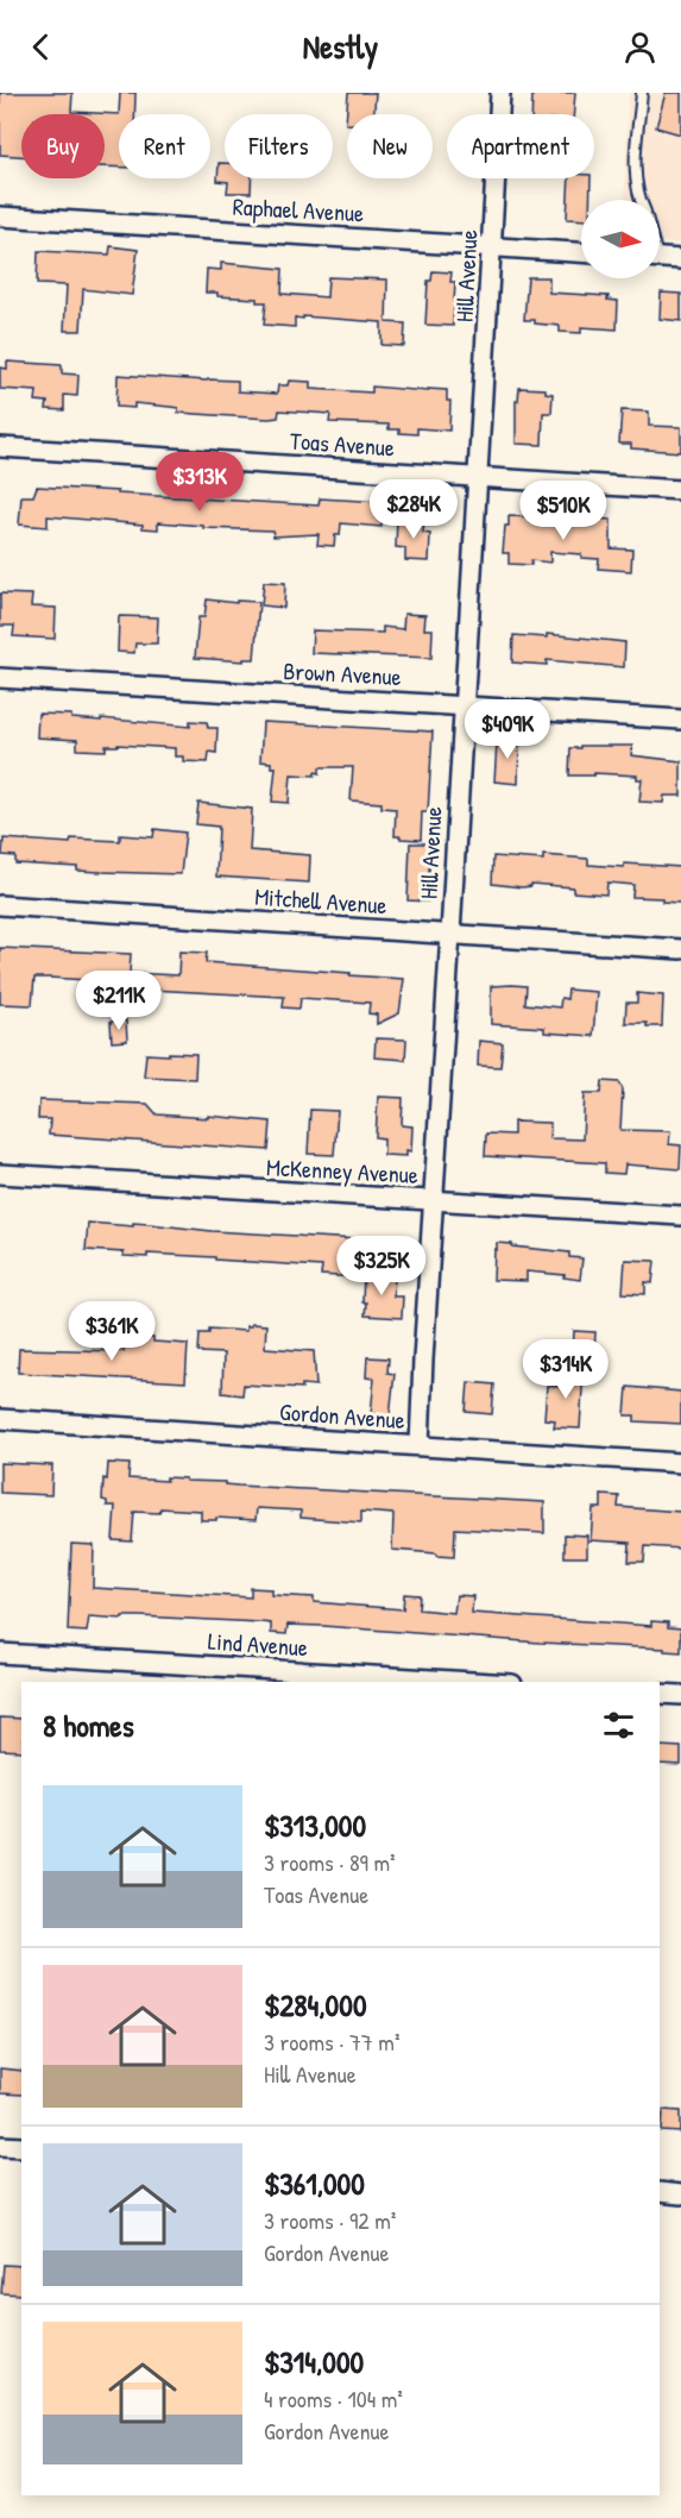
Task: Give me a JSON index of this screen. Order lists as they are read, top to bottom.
{
  "streets": {
    "street": [
      "Raphael Avenue",
      "Hill Avenue",
      "Toas Avenue",
      "Brown Avenue",
      "Mitchell Avenue",
      "McKenney Avenue",
      "Gordon Avenue",
      "Lind Avenue"
    ]
  },
  "crossings": [
    ["Raphael Avenue", "Hill Avenue"],
    ["Hill Avenue", "Toas Avenue"],
    ["Hill Avenue", "Brown Avenue"],
    ["Hill Avenue", "Mitchell Avenue"],
    ["Hill Avenue", "McKenney Avenue"],
    ["Hill Avenue", "Gordon Avenue"]
  ],
  "north": "right",
  "page": {
    "header": "Nestly",
    "chip": [
      "Buy",
      "Rent",
      "Filters",
      "New",
      "Apartment"
    ],
    "price": [
      "$313K",
      "$284K",
      "$510K",
      "$409K",
      "$211K",
      "$325K",
      "$361K",
      "$314K"
    ],
    "heading": "8 homes",
    "list": [
      {
        "name": "$313,000",
        "note": "3 rooms · 89 m² · Toas Avenue"
      },
      {
        "name": "$284,000",
        "note": "3 rooms · 77 m² · Hill Avenue"
      },
      {
        "name": "$361,000",
        "note": "3 rooms · 92 m² · Gordon Avenue"
      },
      {
        "name": "$314,000",
        "note": "4 rooms · 104 m² · Gordon Avenue"
      }
    ]
  }
}
